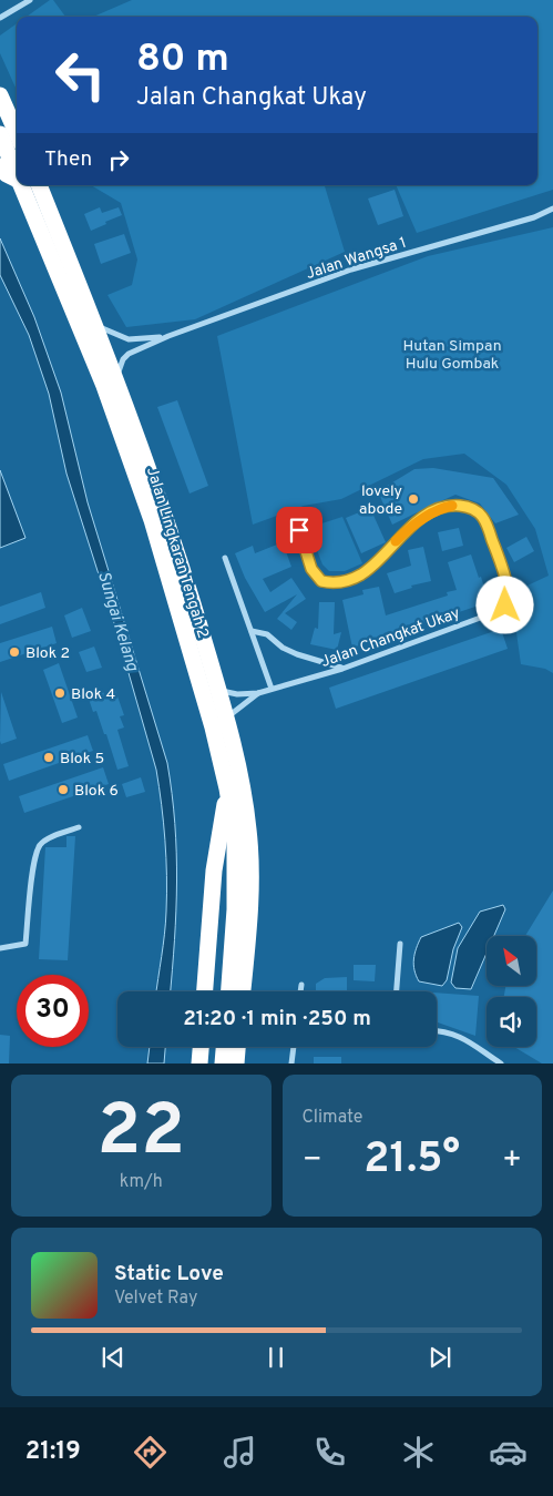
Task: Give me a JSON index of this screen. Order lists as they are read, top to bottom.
{
  "streets": {
    "highway": ["Jalan Lingkaran Tengah 2"],
    "street": ["Jalan Wangsa 1", "Jalan Changkat Ukay"]
  },
  "crossings": [
    ["Jalan Wangsa 1", "Jalan Lingkaran Tengah 2"],
    ["Jalan Lingkaran Tengah 2", "Jalan Changkat Ukay"]
  ],
  "water": ["Sungai Kelang"],
  "parks": ["Hutan Simpan Hulu Gombak"],
  "places": [
    "lovely abode",
    "Blok 2",
    "Blok 4",
    "Blok 5",
    "Blok 6"
  ],
  "north": "top left",
  "page": {
    "turn": ["80 m", "Jalan Changkat Ukay"],
    "then": "Then",
    "limit": "30",
    "trip": "21:20 · 1 min · 250 m",
    "tile": [
      ["22", "km/h"],
      "Climate"
    ],
    "heat": ["−", "21.5°", "+"],
    "song": ["Static Love", "Velvet Ray"],
    "tabs": "21:19"
  }
}
